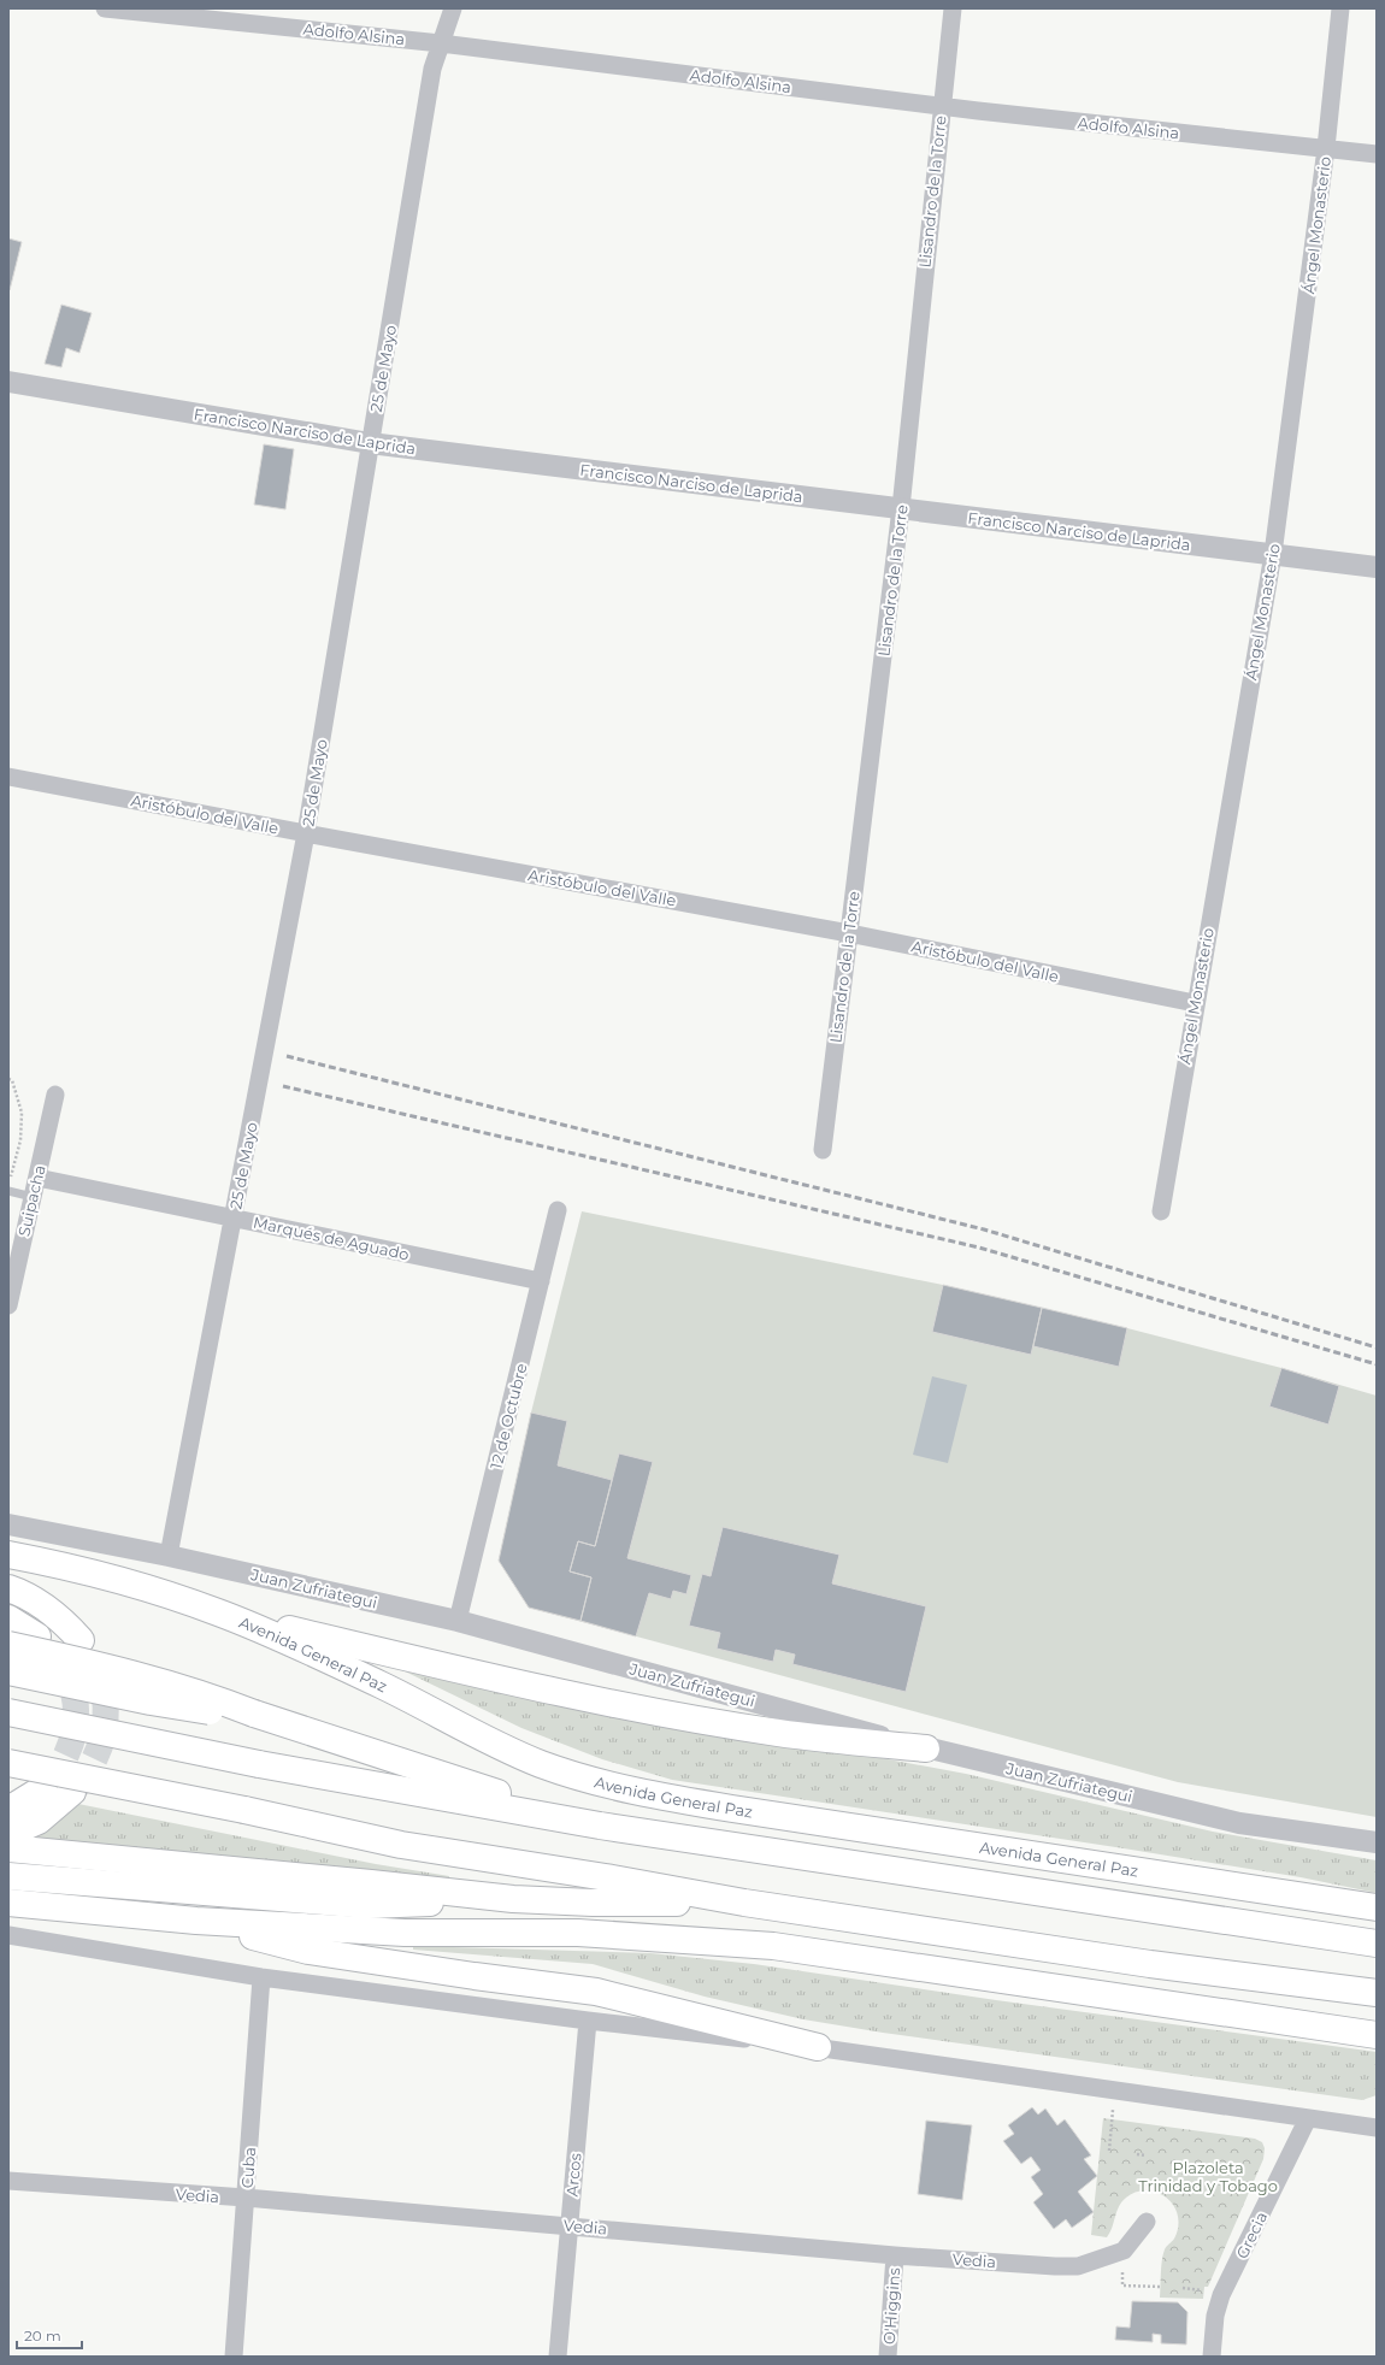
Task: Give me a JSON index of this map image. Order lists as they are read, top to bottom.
{
  "streets": {
    "highway": ["Avenida General Paz"],
    "street": [
      "Adolfo Alsina",
      "Lisandro de la Torre",
      "Ángel Monasterio",
      "25 de Mayo",
      "Francisco Narciso de Laprida",
      "Aristóbulo del Valle",
      "Suipacha",
      "Marqués de Aguado",
      "12 de Octubre",
      "Juan Zufriategui",
      "Cuba",
      "Arcos",
      "Vedia",
      "Grecia",
      "O'Higgins"
    ]
  },
  "crossings": [
    ["Adolfo Alsina", "Lisandro de la Torre"],
    ["Adolfo Alsina", "Ángel Monasterio"],
    ["Adolfo Alsina", "25 de Mayo"],
    ["Lisandro de la Torre", "Francisco Narciso de Laprida"],
    ["Lisandro de la Torre", "Aristóbulo del Valle"],
    ["Ángel Monasterio", "Francisco Narciso de Laprida"],
    ["Ángel Monasterio", "Aristóbulo del Valle"],
    ["25 de Mayo", "Francisco Narciso de Laprida"],
    ["25 de Mayo", "Aristóbulo del Valle"],
    ["25 de Mayo", "Marqués de Aguado"],
    ["25 de Mayo", "Juan Zufriategui"],
    ["Suipacha", "Marqués de Aguado"],
    ["Marqués de Aguado", "12 de Octubre"],
    ["12 de Octubre", "Juan Zufriategui"],
    ["Cuba", "Vedia"],
    ["Arcos", "Vedia"],
    ["Vedia", "O'Higgins"]
  ],
  "parks": ["Plazoleta Trinidad y Tobago"],
  "scale_bar": "20 m"
}
